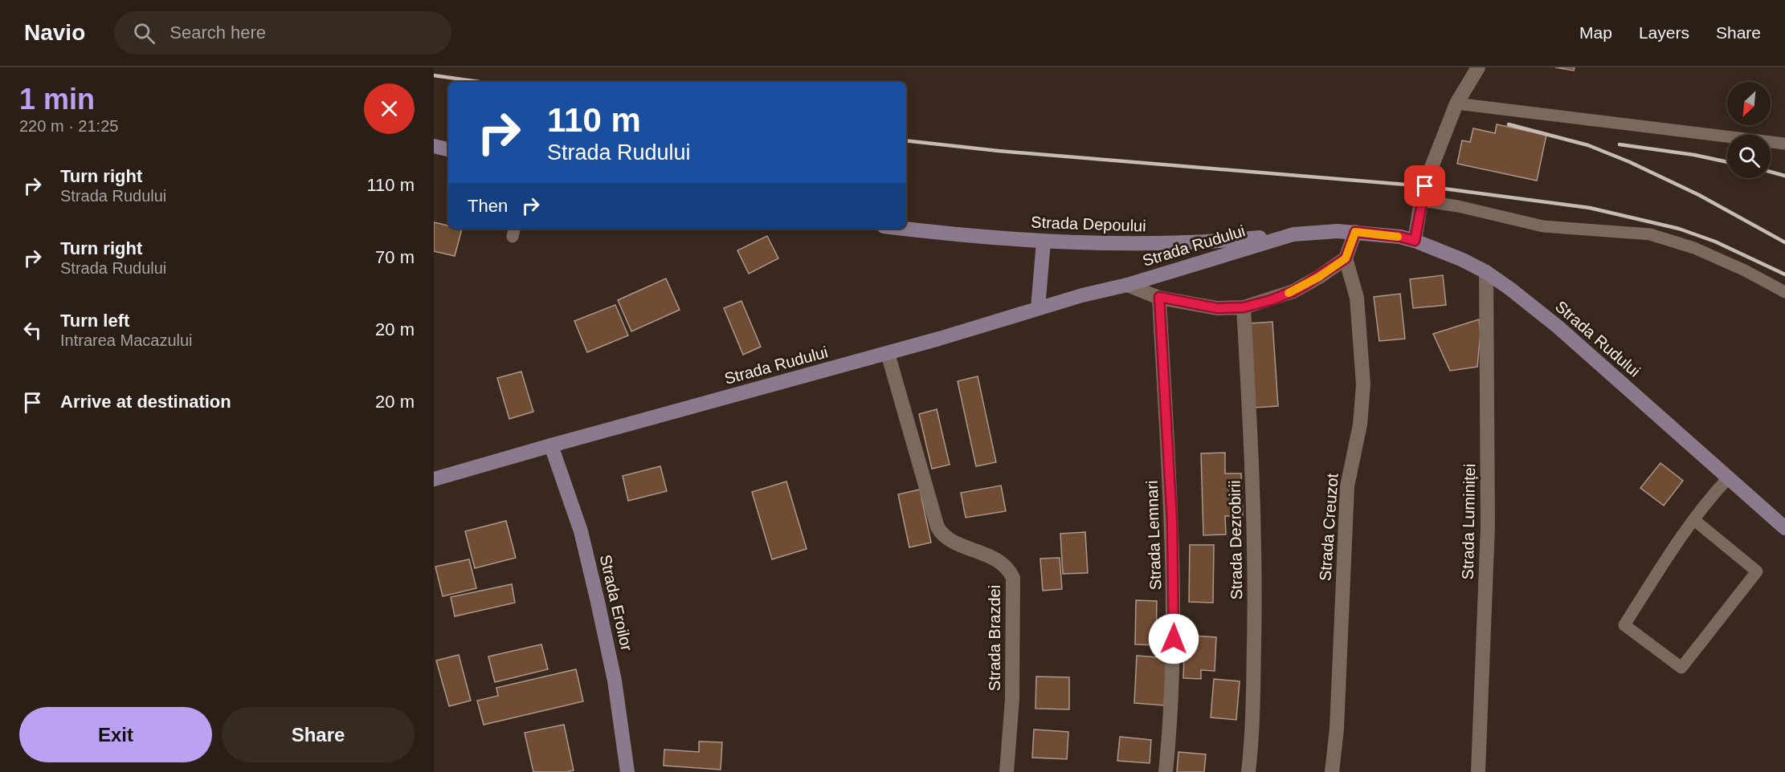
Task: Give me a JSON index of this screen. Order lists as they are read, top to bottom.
{
  "streets": {
    "main road": ["Strada Depoului", "Strada Rudului", "Strada Eroilor"],
    "street": [
      "Strada Luminiței",
      "Strada Creuzot",
      "Strada Lemnari",
      "Strada Dezrobirii",
      "Strada Brazdei"
    ]
  },
  "crossings": [
    ["Strada Depoului", "Strada Rudului"],
    ["Strada Rudului", "Strada Luminiței"],
    ["Strada Rudului", "Strada Creuzot"],
    ["Strada Rudului", "Strada Lemnari"],
    ["Strada Rudului", "Strada Dezrobirii"],
    ["Strada Rudului", "Strada Eroilor"],
    ["Strada Rudului", "Strada Brazdei"]
  ],
  "north": "bottom left",
  "page": {
    "header": "Navio",
    "search": "Search here",
    "nav": ["Map", "Layers", "Share"],
    "heading": ["1 min", "220 m · 21:25"],
    "turn": ["110 m", "Strada Rudului"],
    "list": [
      {
        "name": "Turn right",
        "note": "Strada Rudului",
        "value": "110 m"
      },
      {
        "name": "Turn right",
        "note": "Strada Rudului",
        "value": "70 m"
      },
      {
        "name": "Turn left",
        "note": "Intrarea Macazului",
        "value": "20 m"
      },
      {
        "name": "Arrive at destination",
        "value": "20 m"
      }
    ],
    "then": "Then",
    "buttons": ["Exit", "Share"]
  }
}
